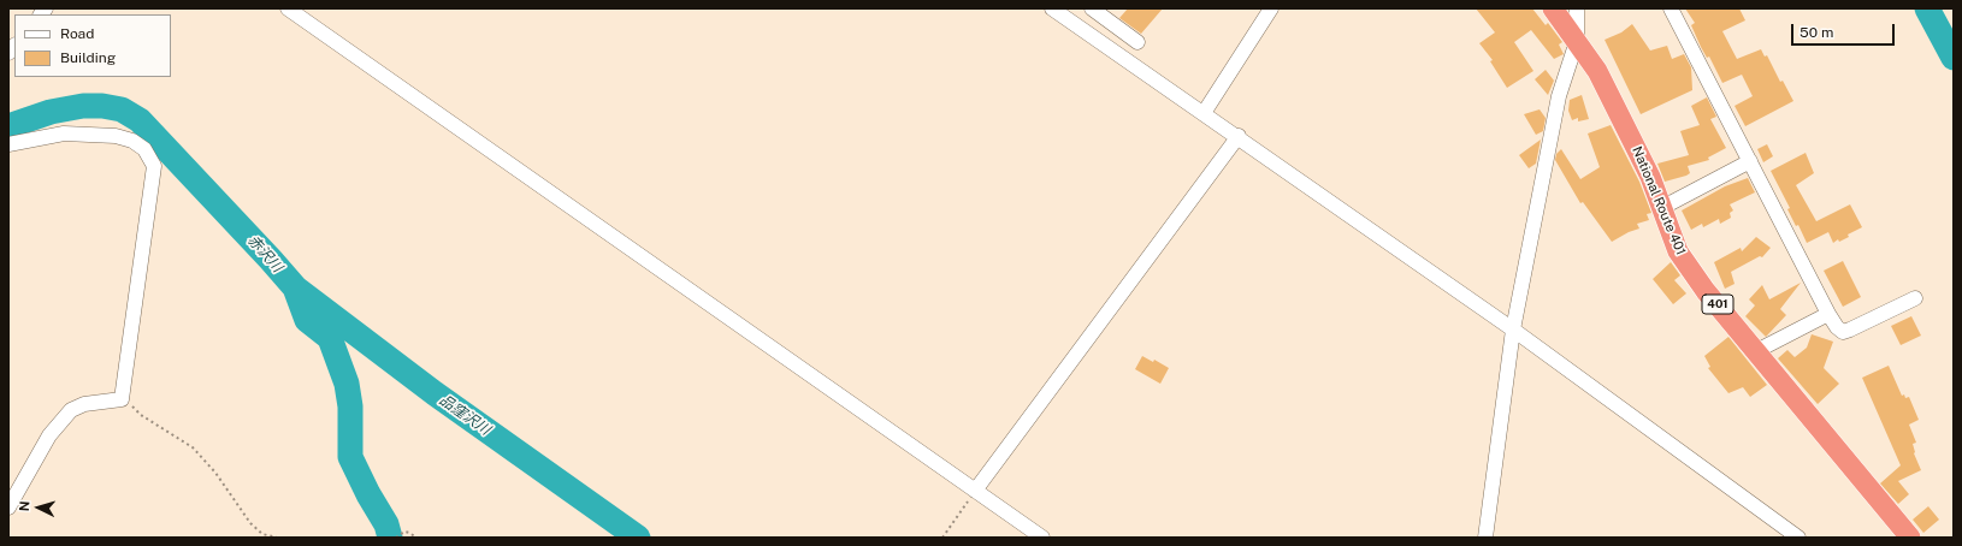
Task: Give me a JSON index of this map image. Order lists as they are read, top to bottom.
{
  "streets": {
    "highway": ["National Route 401", "401"]
  },
  "water": ["赤沢川", "品窪沢川"],
  "legend": ["Road", "Building"],
  "scale_bar": "50 m",
  "north": "left"
}
